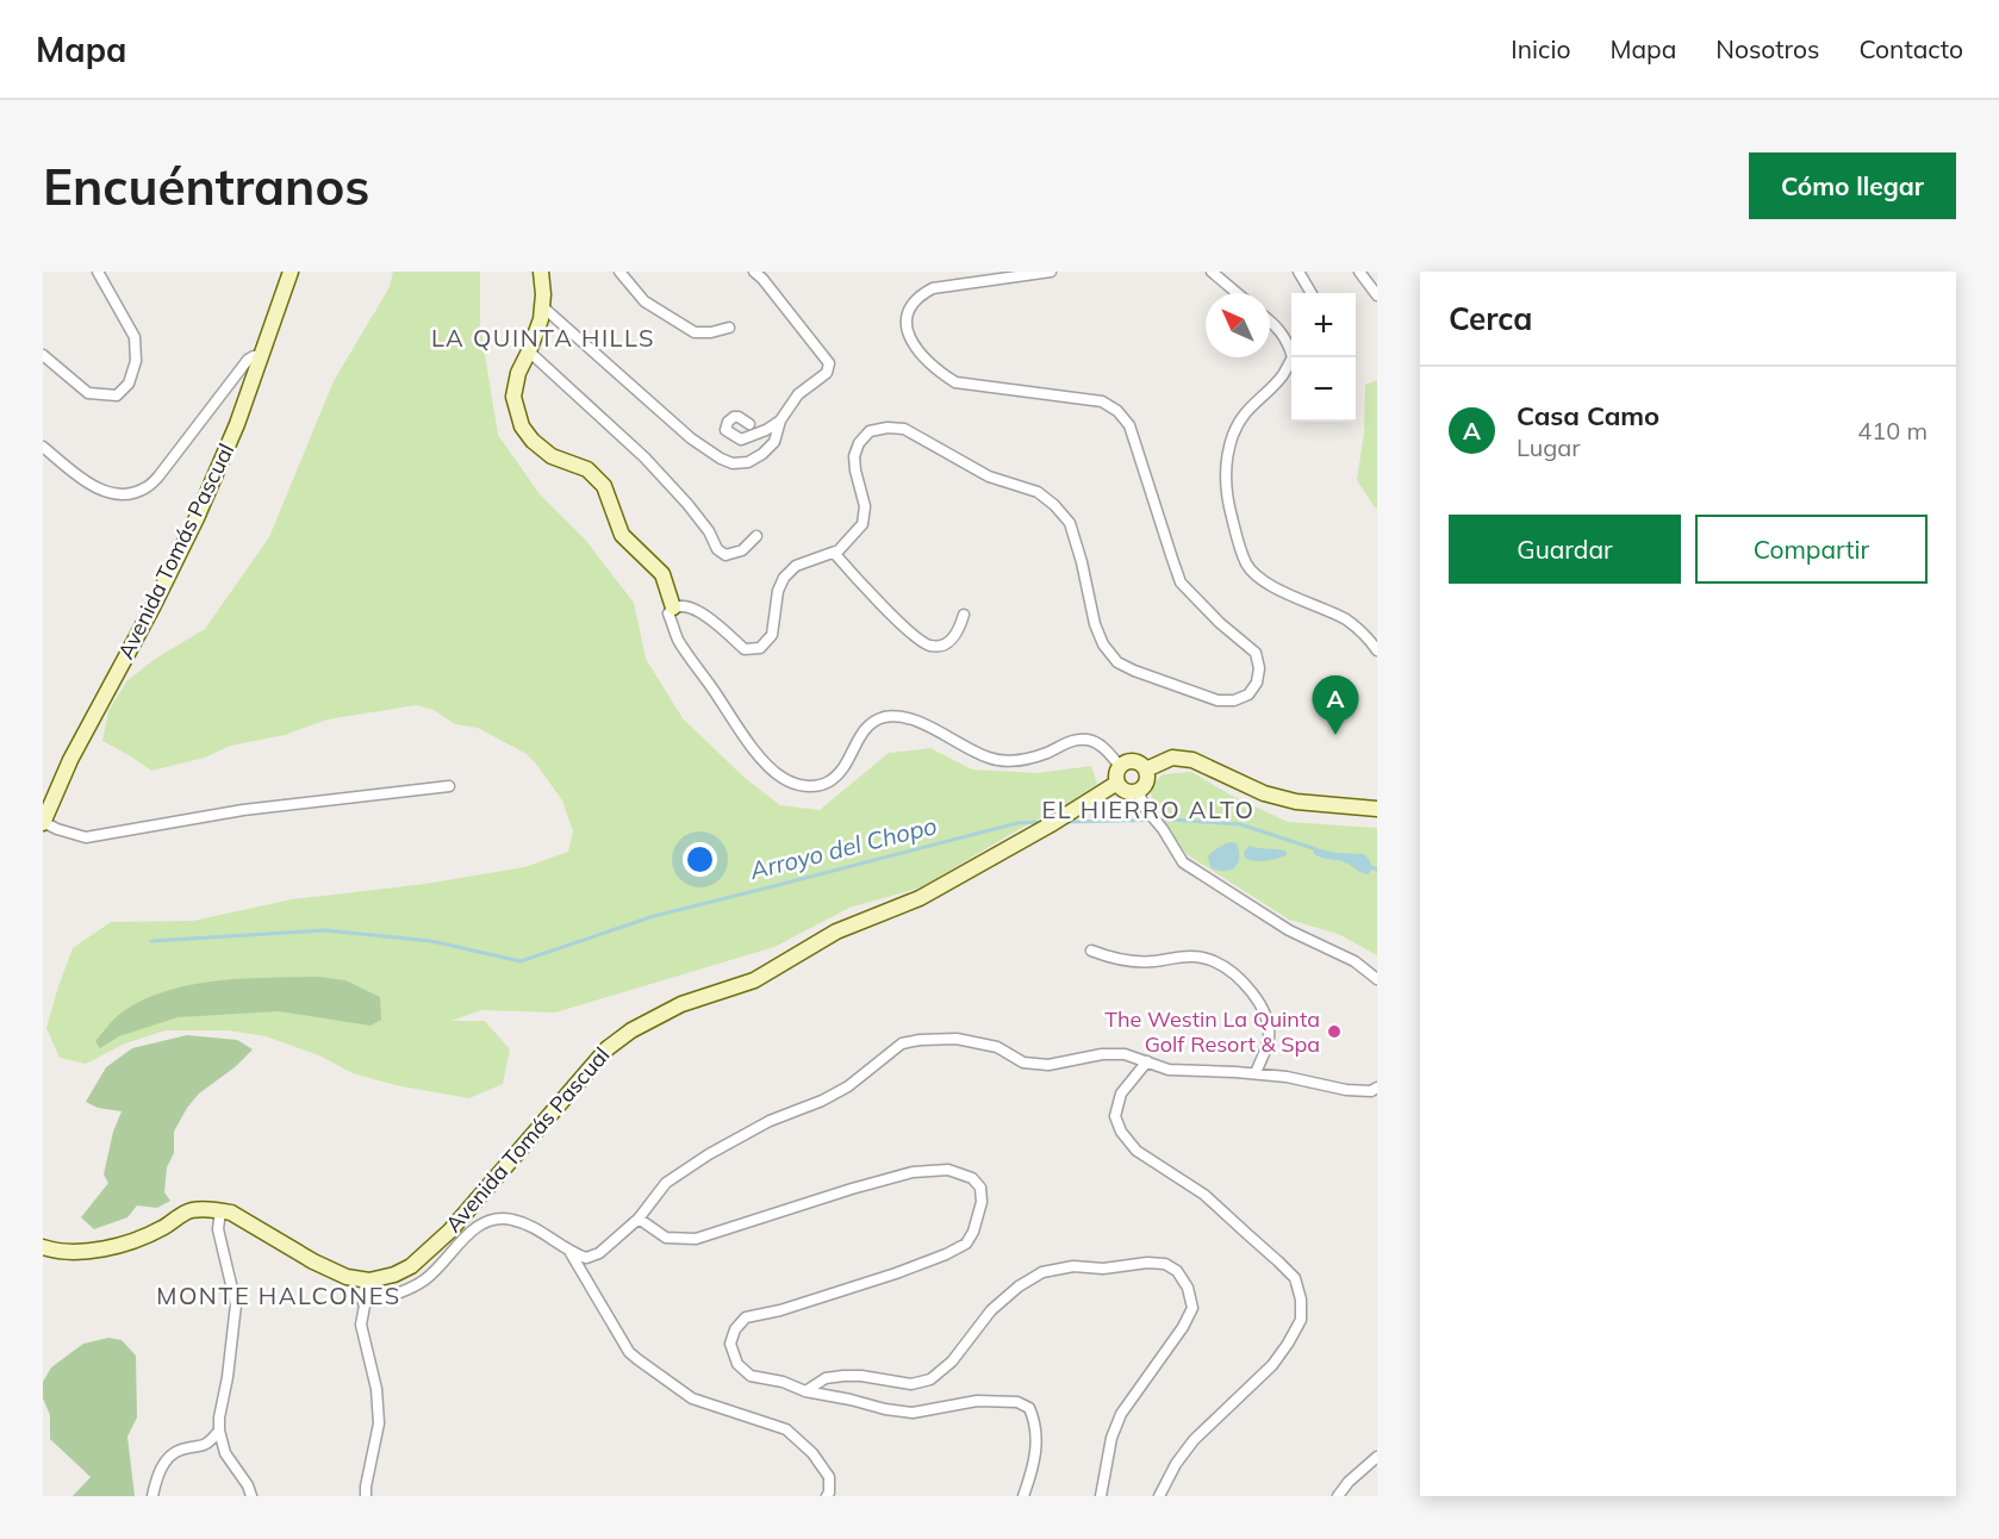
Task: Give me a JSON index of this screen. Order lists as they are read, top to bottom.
{
  "streets": {
    "street": ["Avenida Tomás Pascual"]
  },
  "districts": ["LA QUINTA HILLS", "EL HIERRO ALTO", "MONTE HALCONES"],
  "water": ["Arroyo del Chopo"],
  "places": ["The Westin La Quinta Golf Resort & Spa"],
  "north": "top left",
  "page": {
    "header": "Mapa",
    "nav": [
      "Inicio",
      "Mapa",
      "Nosotros",
      "Contacto"
    ],
    "buttons": [
      "Cómo llegar",
      ["Guardar", "Compartir"]
    ],
    "title": "Encuéntranos",
    "heading": "Cerca",
    "map_buttons": ["+", "−"],
    "list": [
      {
        "mark": "A",
        "name": "Casa Camo",
        "note": "Lugar",
        "value": "410 m"
      }
    ],
    "pins": "A"
  }
}
